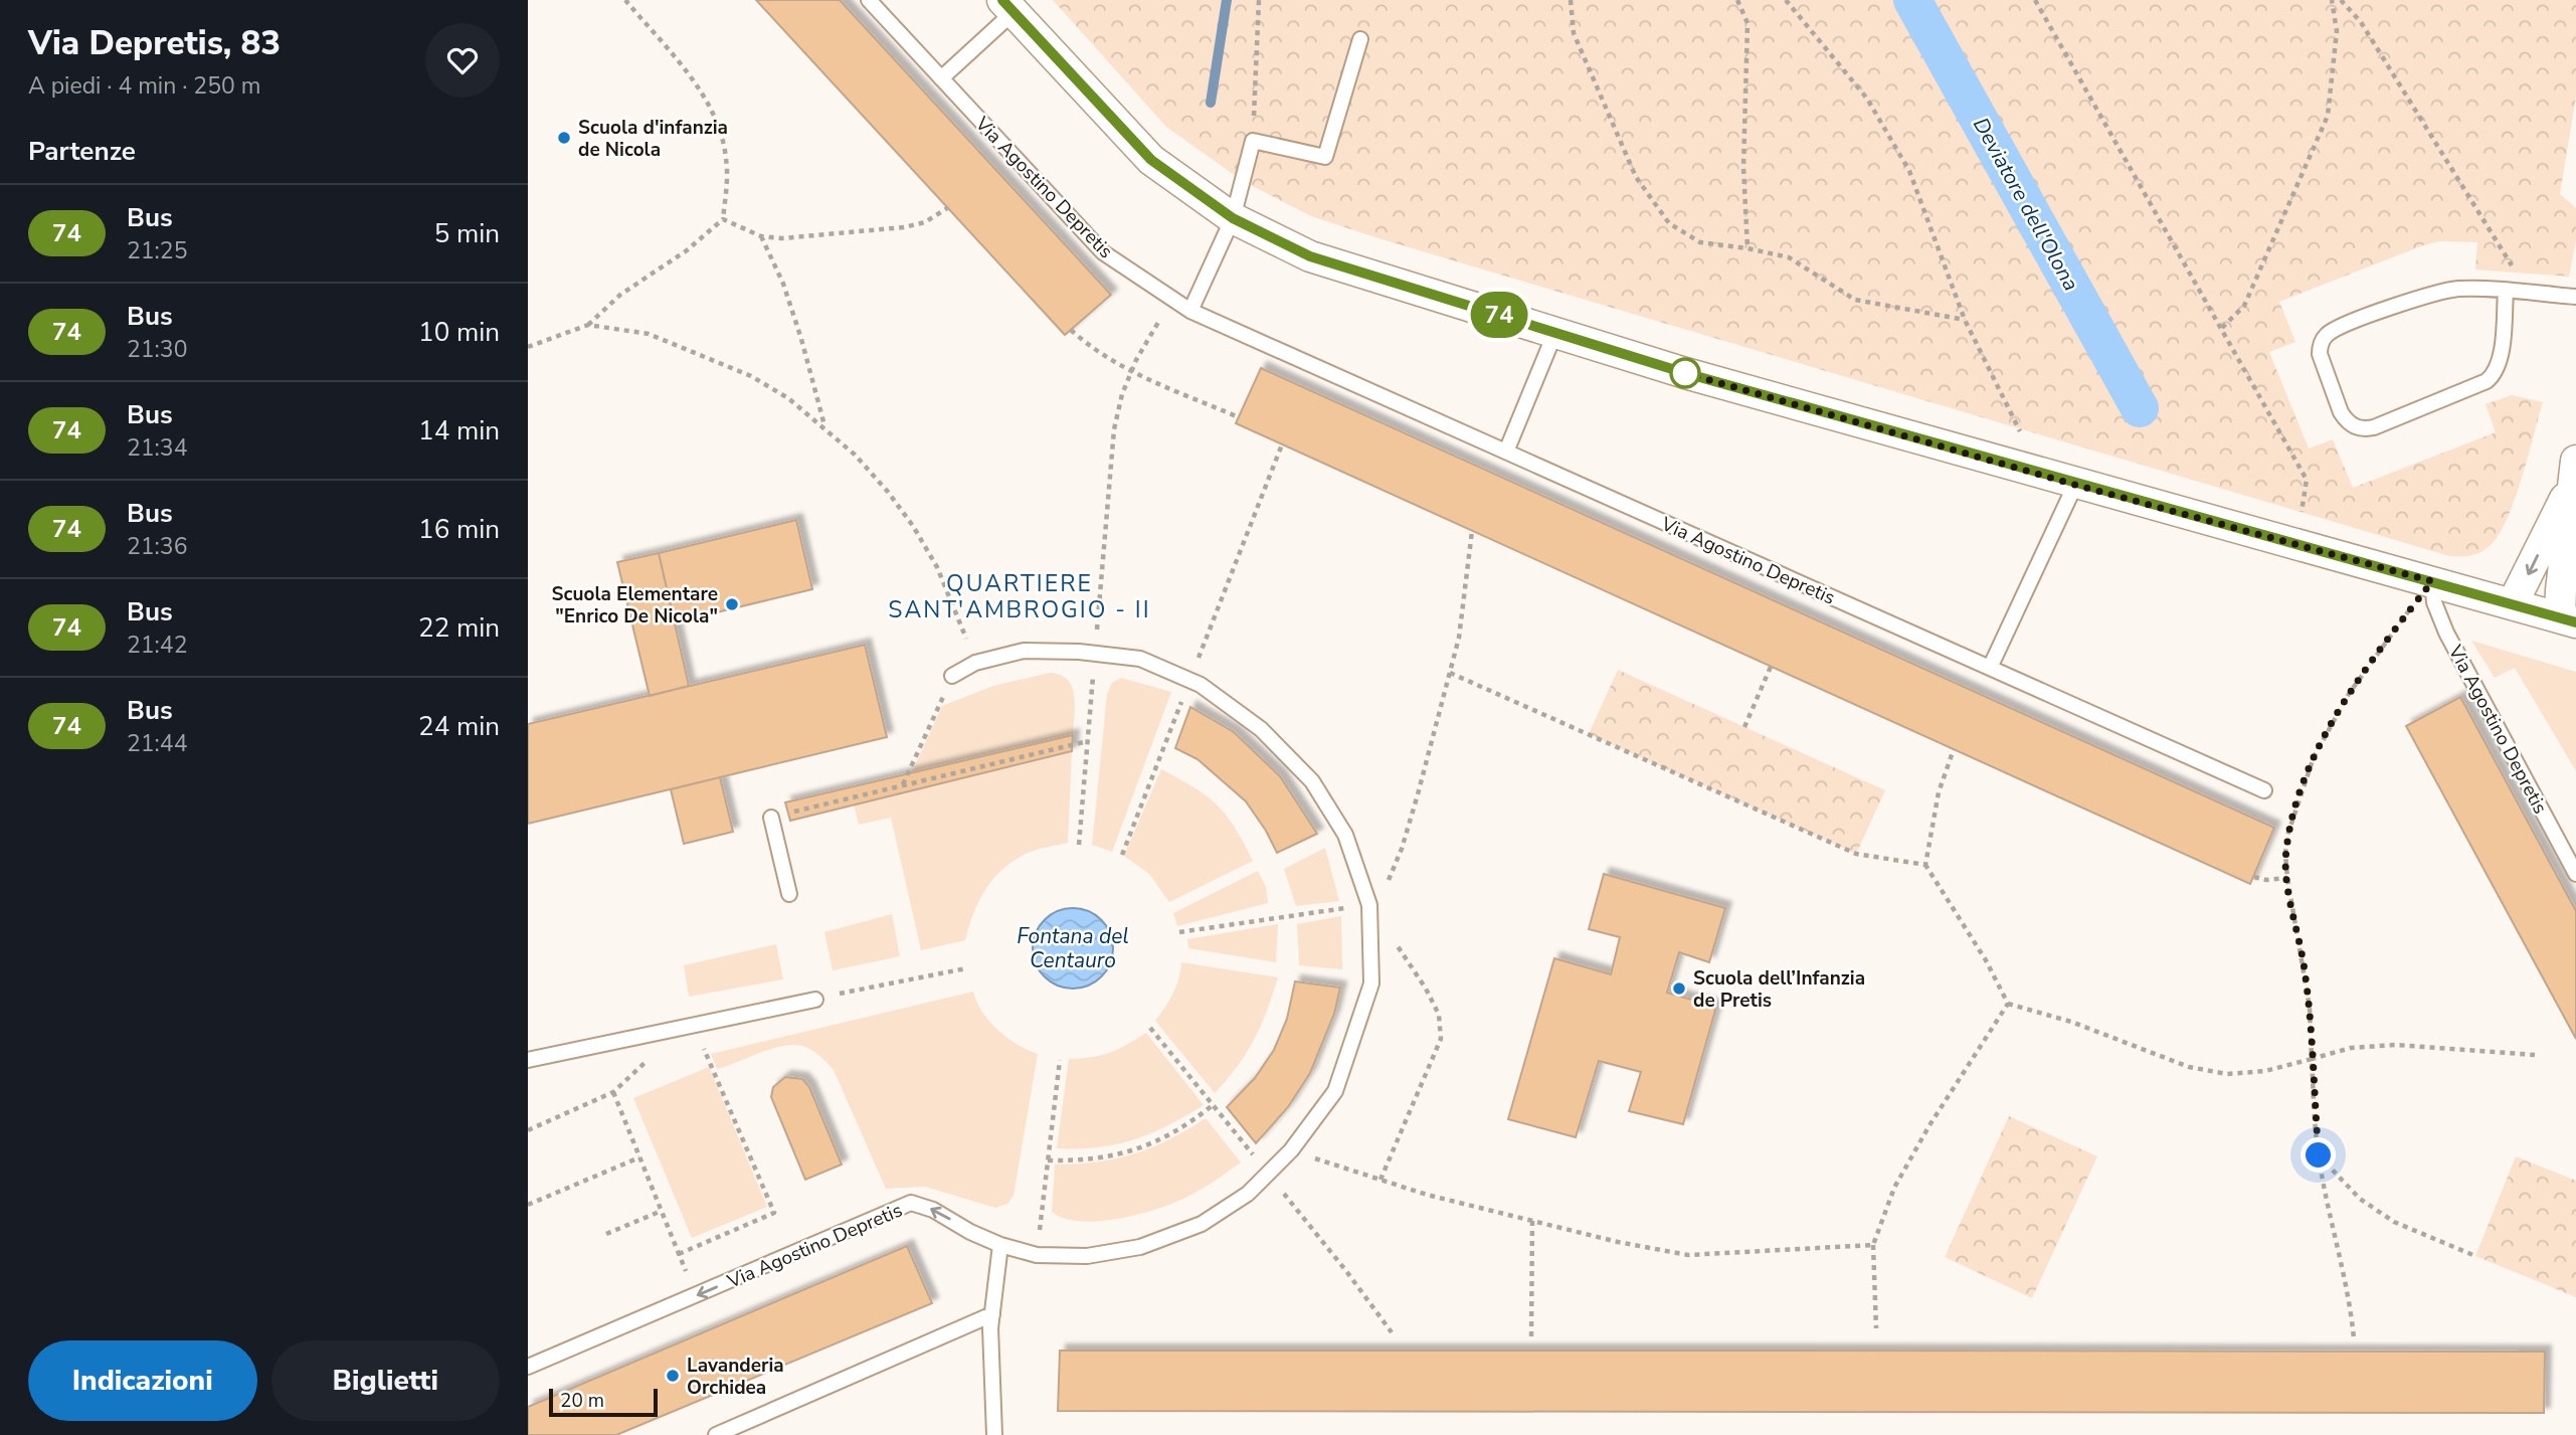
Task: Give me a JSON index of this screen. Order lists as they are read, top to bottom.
{
  "streets": {
    "lane": ["Via Agostino Depretis"]
  },
  "districts": ["QUARTIERE SANT'AMBROGIO - II"],
  "water": ["Deviatore dell'Olona", "Fontana del Centauro"],
  "places": [
    "Scuola d'infanzia de Nicola",
    "Scuola Elementare \"Enrico De Nicola\"",
    "Scuola dell’Infanzia de Pretis",
    "Lavanderia Orchidea"
  ],
  "lines": ["bus line 74"],
  "scale_bar": "20 m",
  "page": {
    "heading": [
      ["Via Depretis, 83", "A piedi · 4 min · 250 m"],
      "Partenze"
    ],
    "on_map": "74",
    "list": [
      {
        "mark": "74",
        "name": "Bus",
        "note": "21:25",
        "value": "5 min"
      },
      {
        "mark": "74",
        "name": "Bus",
        "note": "21:30",
        "value": "10 min"
      },
      {
        "mark": "74",
        "name": "Bus",
        "note": "21:34",
        "value": "14 min"
      },
      {
        "mark": "74",
        "name": "Bus",
        "note": "21:36",
        "value": "16 min"
      },
      {
        "mark": "74",
        "name": "Bus",
        "note": "21:42",
        "value": "22 min"
      },
      {
        "mark": "74",
        "name": "Bus",
        "note": "21:44",
        "value": "24 min"
      }
    ],
    "buttons": ["Indicazioni", "Biglietti"],
    "scale": "20 m"
  }
}
